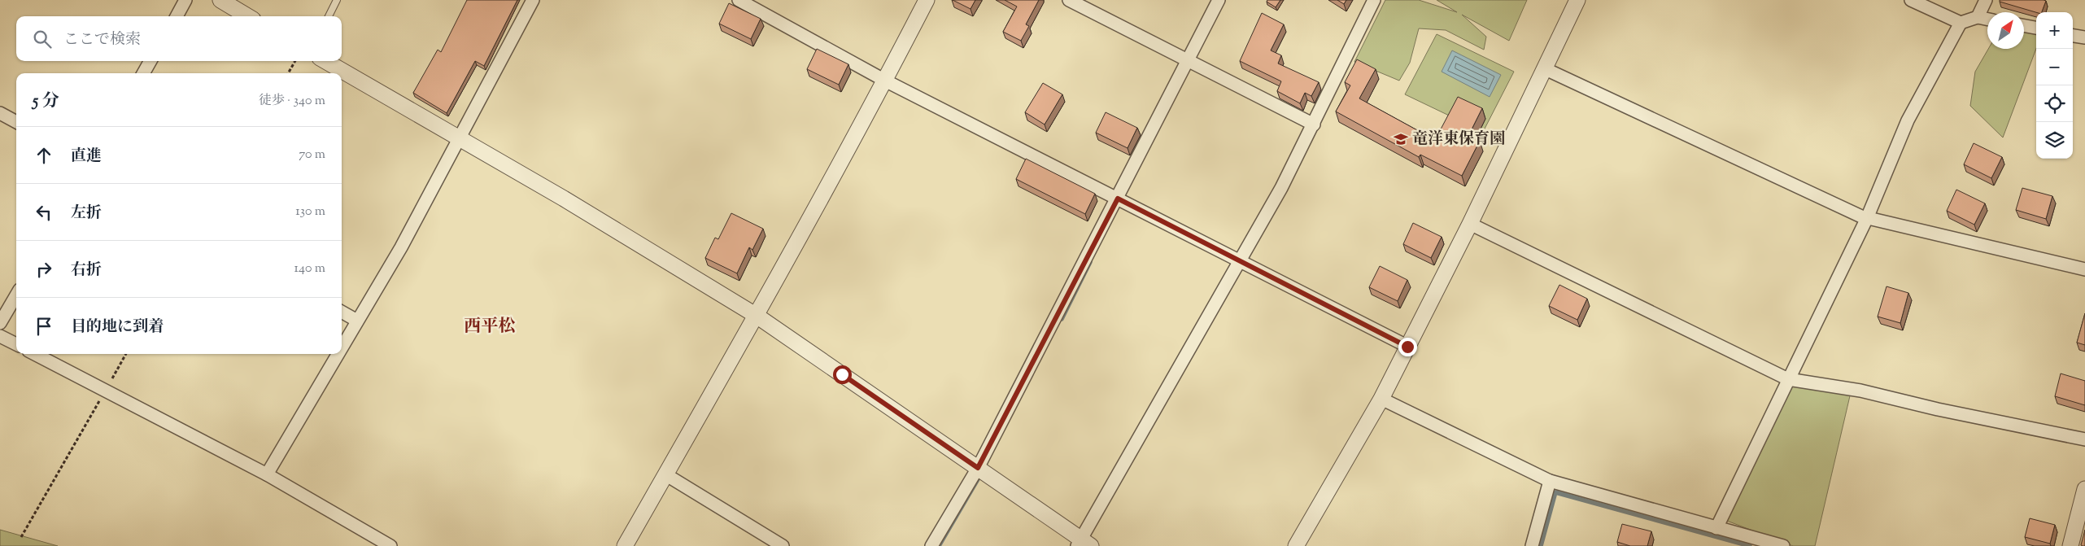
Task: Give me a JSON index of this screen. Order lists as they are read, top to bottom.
{
  "districts": ["西平松"],
  "places": {
    "school or university": ["竜洋東保育園"]
  },
  "north": "top right",
  "page": {
    "map_buttons": ["+", "−"],
    "search": "ここで検索",
    "heading": ["5 分", "徒歩 · 340 m"],
    "list": [
      ["直進", "70 m"],
      ["左折", "130 m"],
      ["右折", "140 m"],
      "目的地に到着"
    ]
  }
}
